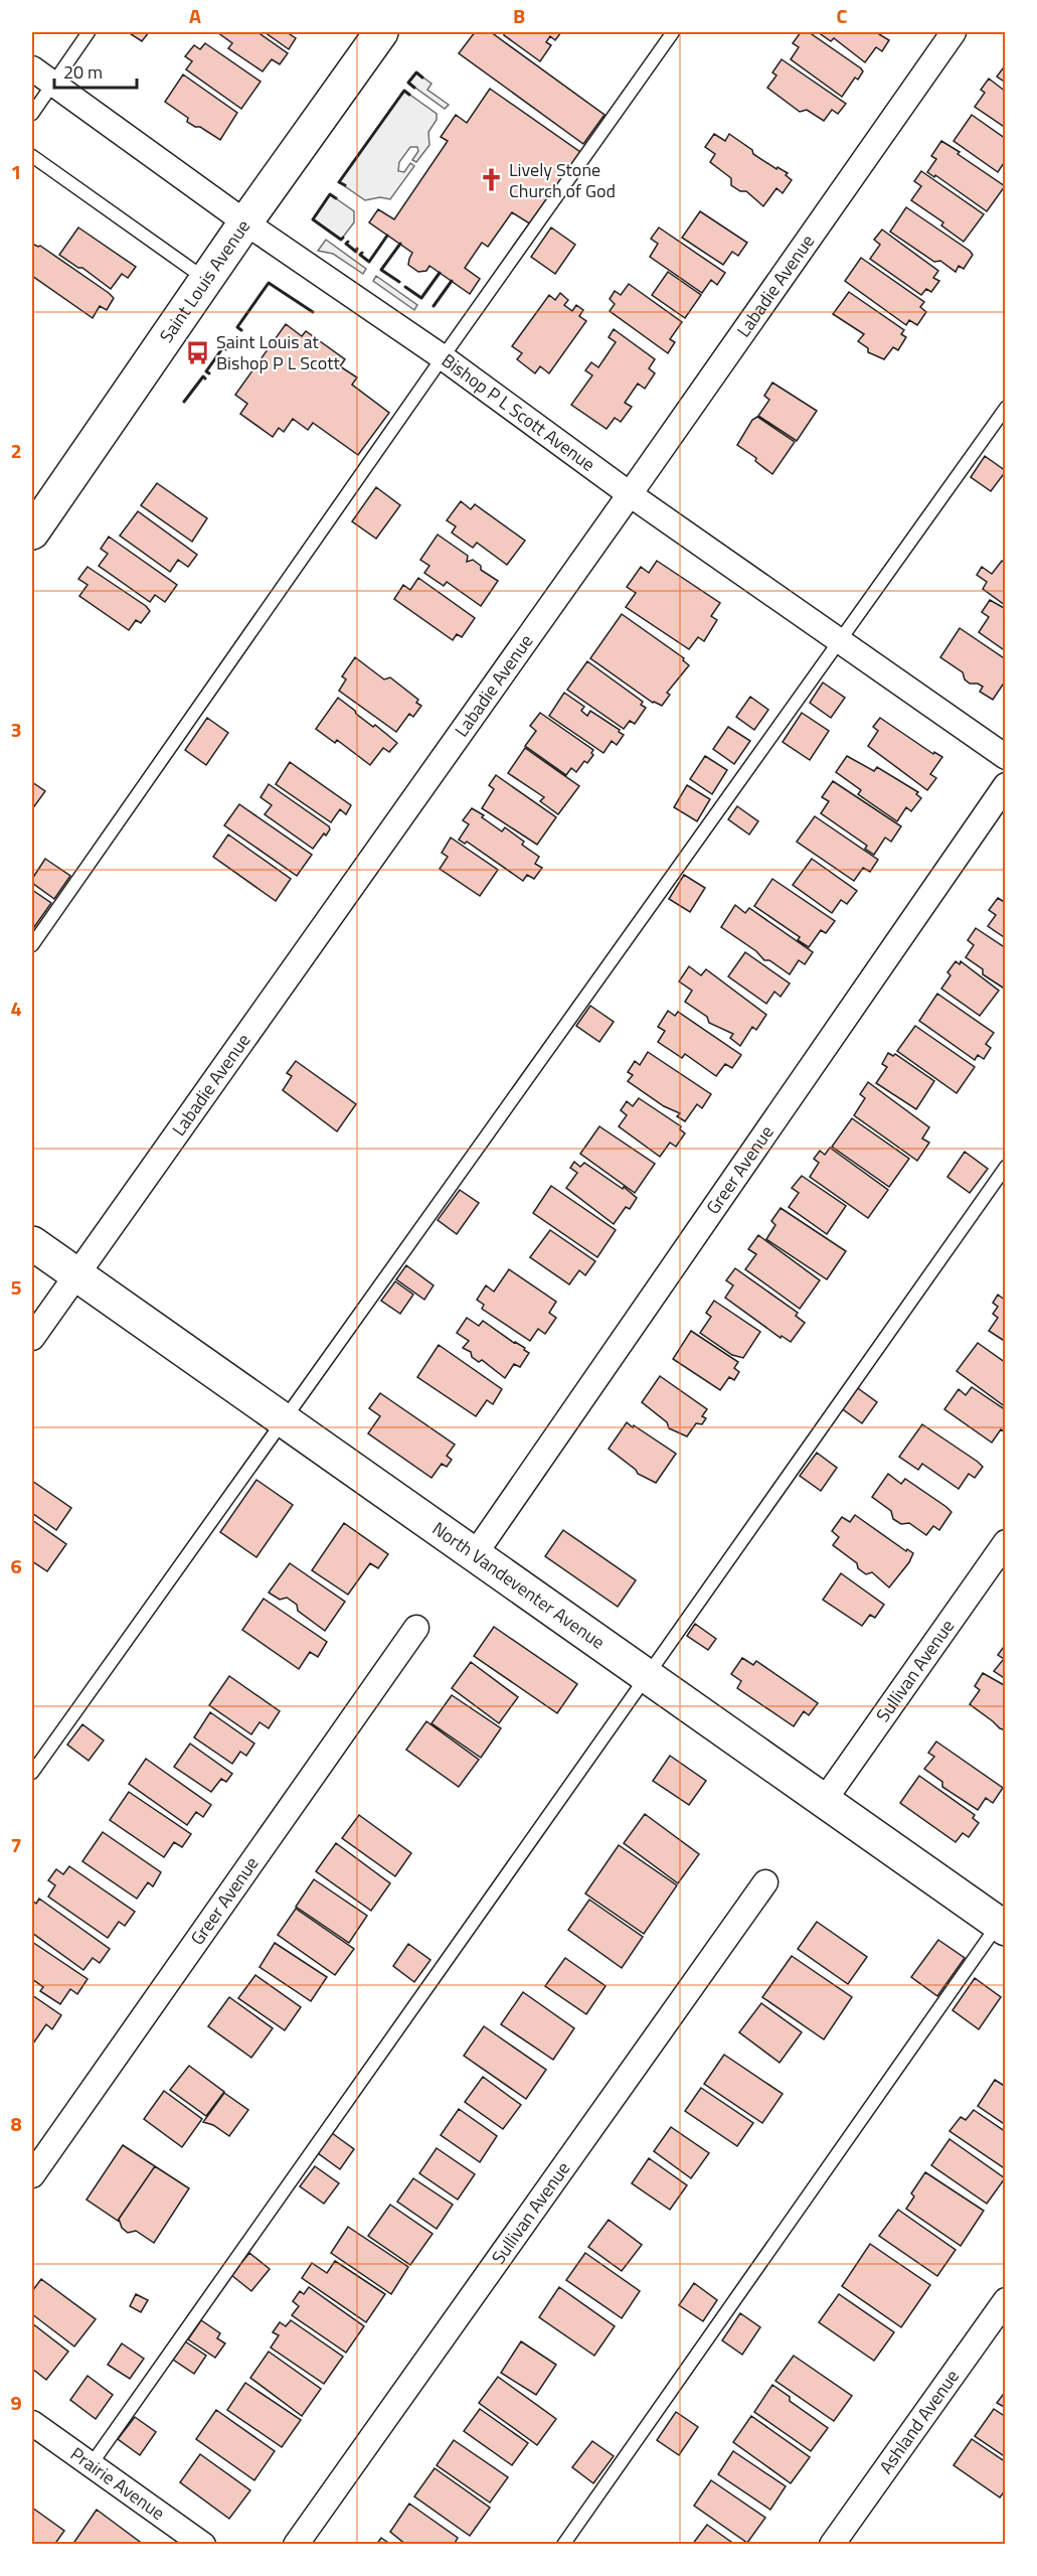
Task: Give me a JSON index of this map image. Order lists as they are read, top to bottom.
{
  "streets": {
    "main road": ["Saint Louis Avenue", "North Vandeventer Avenue"],
    "street": [
      "Labadie Avenue",
      "Bishop P L Scott Avenue",
      "Greer Avenue",
      "Sullivan Avenue",
      "Ashland Avenue",
      "Prairie Avenue"
    ]
  },
  "crossings": [
    ["Saint Louis Avenue", "Bishop P L Scott Avenue"],
    ["Labadie Avenue", "Bishop P L Scott Avenue"],
    ["Labadie Avenue", "North Vandeventer Avenue"],
    ["Greer Avenue", "North Vandeventer Avenue"],
    ["North Vandeventer Avenue", "Sullivan Avenue"]
  ],
  "places": {
    "church": ["Lively Stone Church of God"],
    "bus stop": ["Saint Louis at Bishop P L Scott"]
  },
  "scale_bar": "20 m",
  "grid": {
    "columns": ["A", "B", "C"],
    "rows": [
      "1",
      "2",
      "3",
      "4",
      "5",
      "6",
      "7",
      "8",
      "9"
    ]
  }
}
